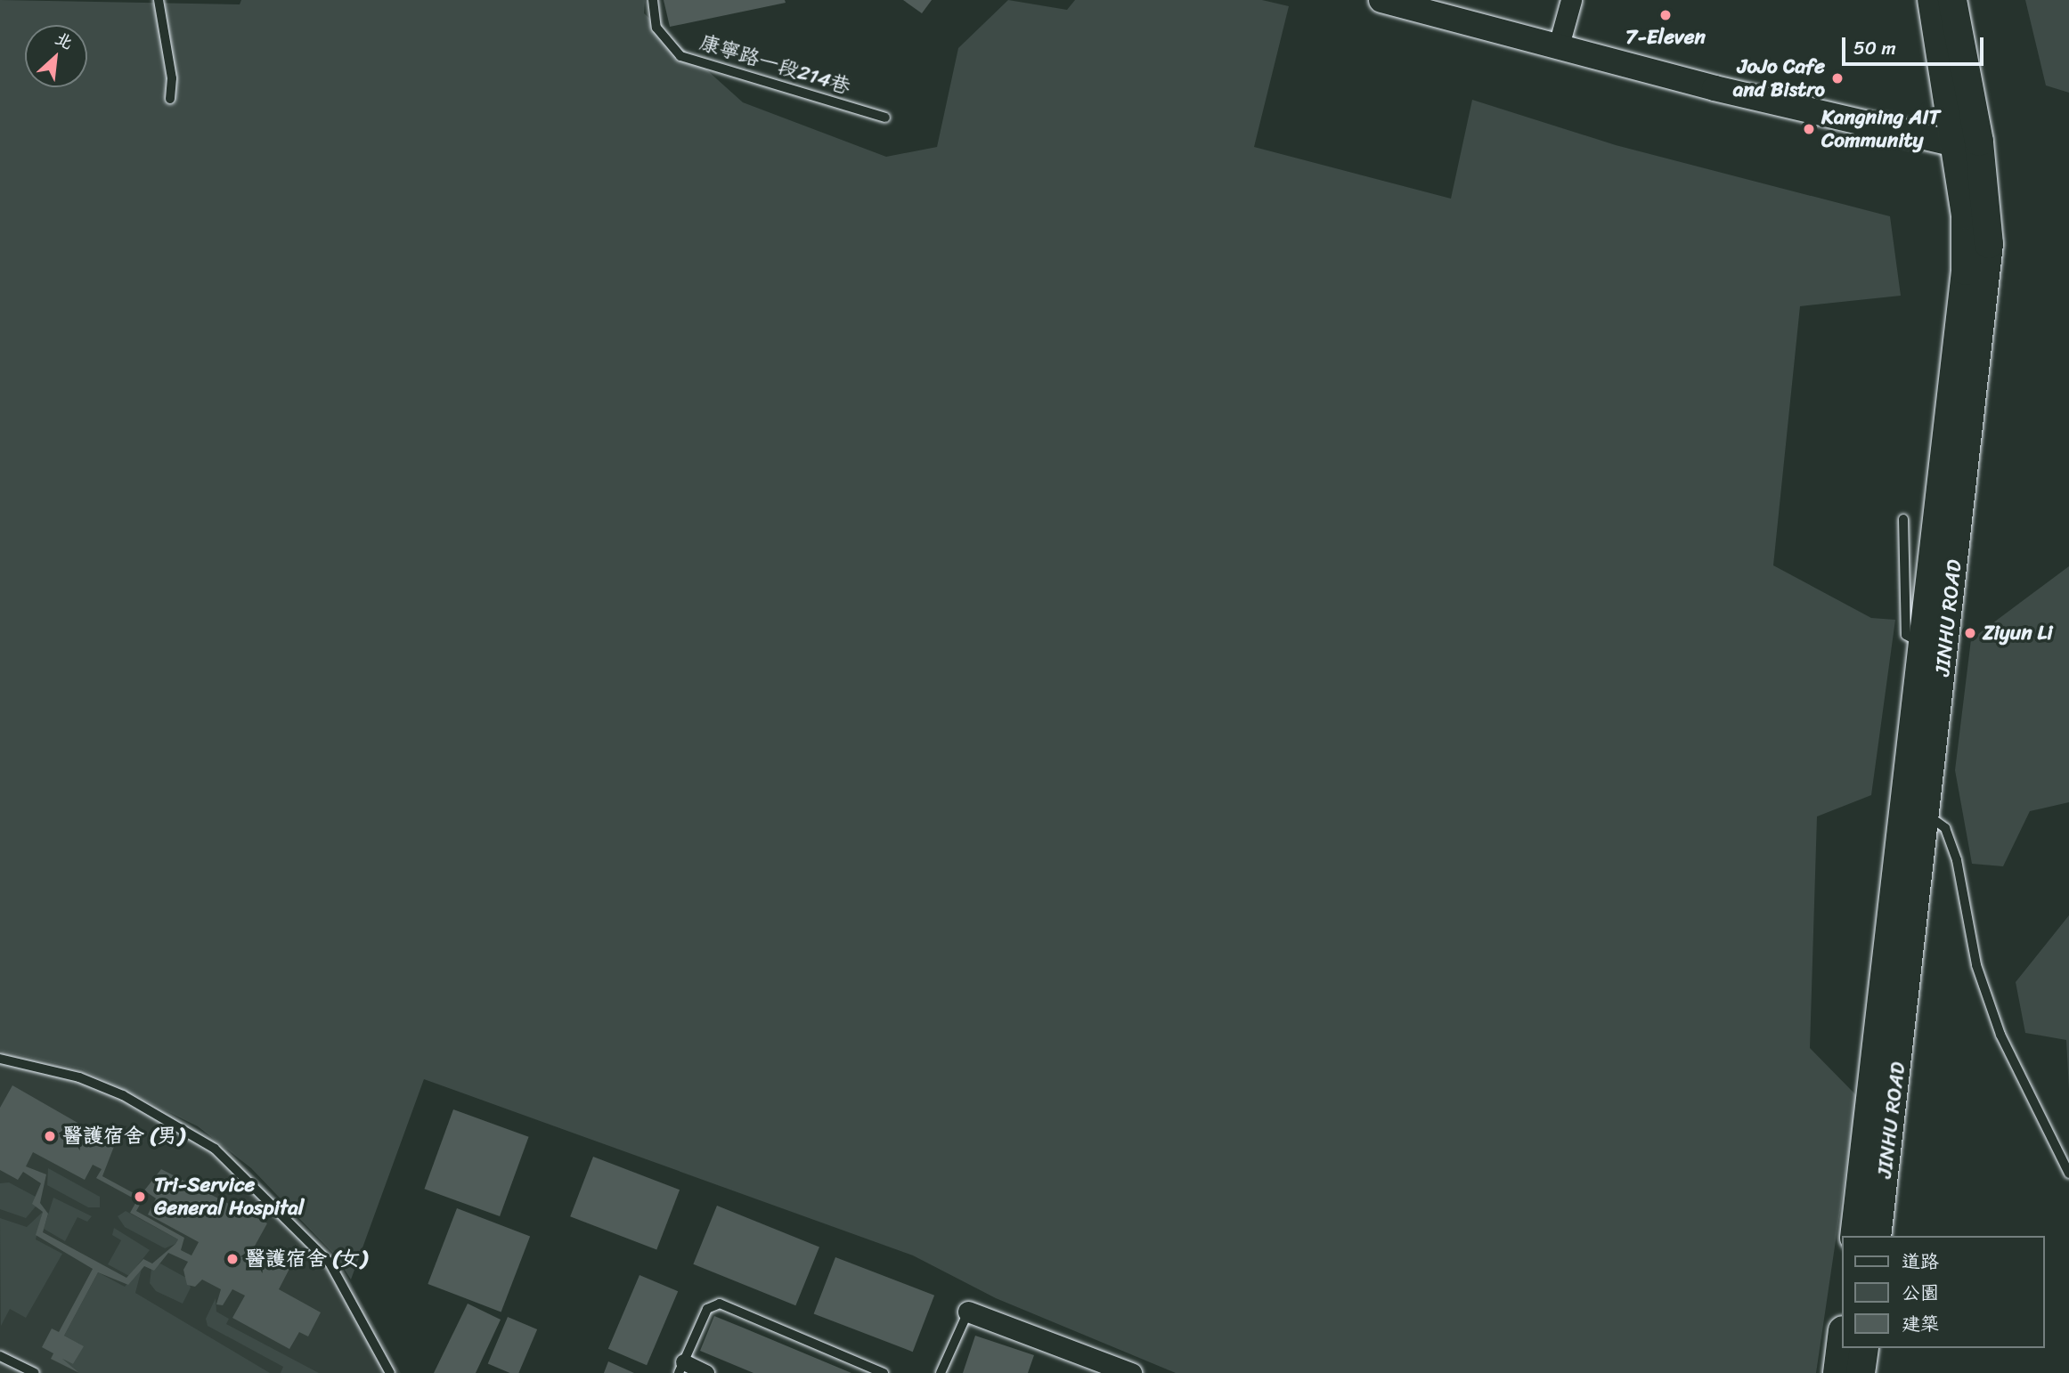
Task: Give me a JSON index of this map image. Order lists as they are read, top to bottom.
{
  "streets": {
    "main road": ["JINHU ROAD"],
    "lane": ["康寧路一段214巷"]
  },
  "places": [
    "7-Eleven",
    "JoJo Cafe and Bistro",
    "Kangning AIT Community",
    "Ziyun Li",
    "醫護宿舍 (男)",
    "Tri-Service General Hospital",
    "醫護宿舍 (女)"
  ],
  "legend": ["道路", "公園", "建築"],
  "scale_bar": "50 m",
  "north": "top right"
}
